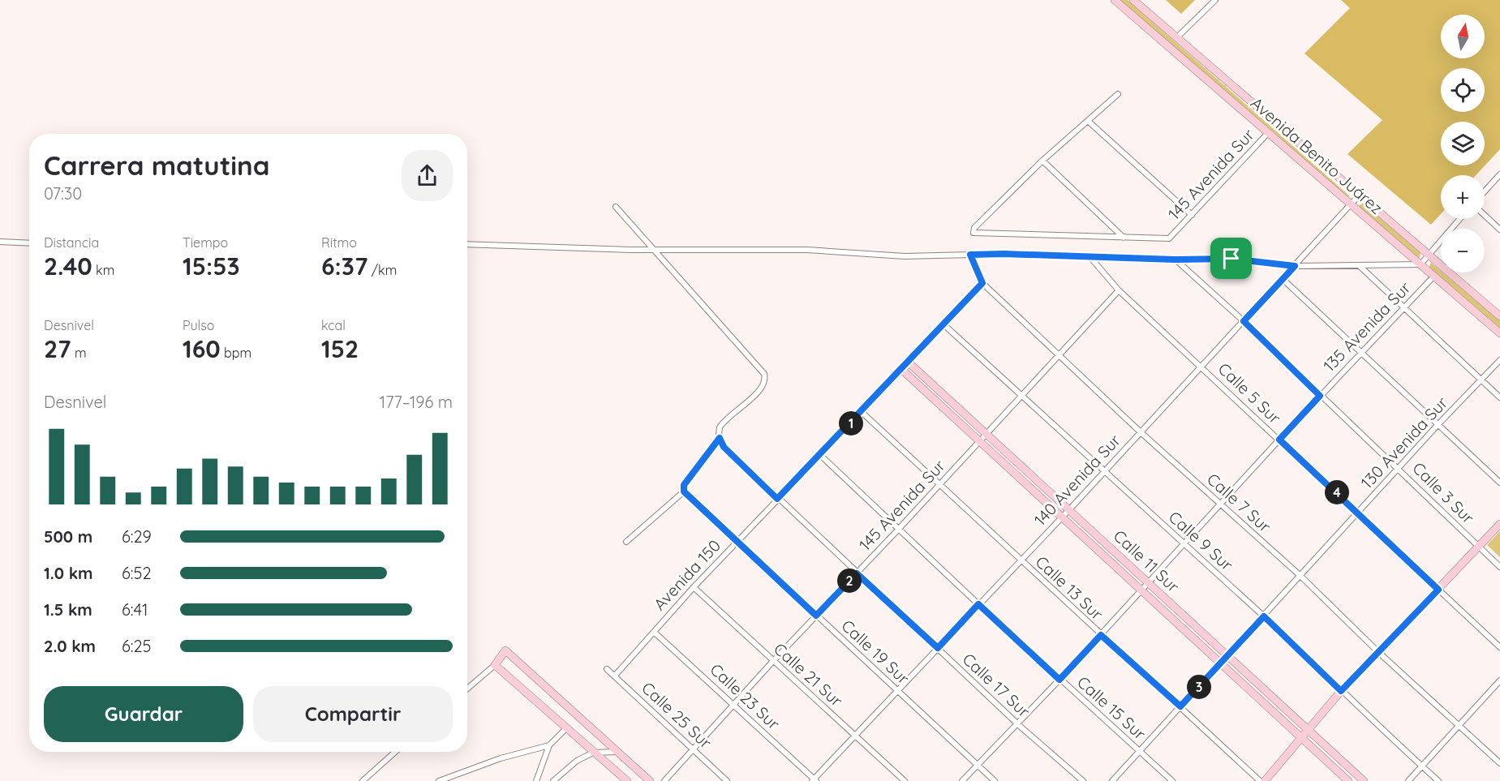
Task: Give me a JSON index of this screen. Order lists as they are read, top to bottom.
{
  "streets": {
    "street": [
      "Avenida Benito Juárez",
      "145 Avenida Sur",
      "135 Avenida Sur",
      "Calle 5 Sur",
      "130 Avenida Sur",
      "140 Avenida Sur",
      "Calle 3 Sur",
      "Calle 7 Sur",
      "Calle 9 Sur",
      "Calle 11 Sur",
      "Avenida 150",
      "Calle 13 Sur",
      "Calle 19 Sur",
      "Calle 21 Sur",
      "Calle 17 Sur",
      "Calle 23 Sur",
      "Calle 15 Sur",
      "Calle 25 Sur"
    ]
  },
  "crossings": [
    ["Avenida Benito Juárez", "145 Avenida Sur"],
    ["Avenida Benito Juárez", "135 Avenida Sur"],
    ["Avenida Benito Juárez", "140 Avenida Sur"],
    ["145 Avenida Sur", "Calle 5 Sur"],
    ["145 Avenida Sur", "Calle 7 Sur"],
    ["145 Avenida Sur", "Calle 9 Sur"],
    ["145 Avenida Sur", "Calle 11 Sur"],
    ["145 Avenida Sur", "Calle 13 Sur"],
    ["145 Avenida Sur", "Calle 19 Sur"],
    ["145 Avenida Sur", "Calle 21 Sur"],
    ["145 Avenida Sur", "Calle 17 Sur"],
    ["145 Avenida Sur", "Calle 23 Sur"],
    ["145 Avenida Sur", "Calle 15 Sur"],
    ["145 Avenida Sur", "Calle 25 Sur"],
    ["135 Avenida Sur", "Calle 5 Sur"],
    ["135 Avenida Sur", "Calle 3 Sur"],
    ["135 Avenida Sur", "Calle 7 Sur"],
    ["135 Avenida Sur", "Calle 9 Sur"],
    ["135 Avenida Sur", "Calle 11 Sur"],
    ["135 Avenida Sur", "Calle 13 Sur"],
    ["135 Avenida Sur", "Calle 19 Sur"],
    ["135 Avenida Sur", "Calle 17 Sur"],
    ["135 Avenida Sur", "Calle 15 Sur"],
    ["Calle 5 Sur", "130 Avenida Sur"],
    ["Calle 5 Sur", "140 Avenida Sur"],
    ["130 Avenida Sur", "Calle 3 Sur"],
    ["130 Avenida Sur", "Calle 7 Sur"],
    ["130 Avenida Sur", "Calle 9 Sur"],
    ["130 Avenida Sur", "Calle 11 Sur"],
    ["130 Avenida Sur", "Calle 13 Sur"],
    ["130 Avenida Sur", "Calle 15 Sur"],
    ["140 Avenida Sur", "Calle 3 Sur"],
    ["140 Avenida Sur", "Calle 7 Sur"],
    ["140 Avenida Sur", "Calle 9 Sur"],
    ["140 Avenida Sur", "Calle 11 Sur"],
    ["140 Avenida Sur", "Calle 13 Sur"],
    ["140 Avenida Sur", "Calle 19 Sur"],
    ["140 Avenida Sur", "Calle 21 Sur"],
    ["140 Avenida Sur", "Calle 17 Sur"],
    ["140 Avenida Sur", "Calle 23 Sur"],
    ["140 Avenida Sur", "Calle 15 Sur"],
    ["Calle 7 Sur", "Avenida 150"],
    ["Calle 9 Sur", "Avenida 150"],
    ["Calle 11 Sur", "Avenida 150"],
    ["Avenida 150", "Calle 13 Sur"],
    ["Avenida 150", "Calle 19 Sur"],
    ["Avenida 150", "Calle 21 Sur"],
    ["Avenida 150", "Calle 17 Sur"],
    ["Avenida 150", "Calle 23 Sur"],
    ["Avenida 150", "Calle 15 Sur"],
    ["Avenida 150", "Calle 25 Sur"]
  ],
  "north": "top",
  "page": {
    "map_buttons": ["+", "−"],
    "heading": ["Carrera matutina", "07:30"],
    "stats": [
      ["Distancia", "2.40 km"],
      ["Tiempo", "15:53"],
      ["Ritmo", "6:37 /km"],
      ["Desnivel", "27 m"],
      ["Pulso", "160 bpm"],
      ["kcal", "152"]
    ],
    "chart": ["Desnivel", "177–196 m"],
    "pins": [
      "1",
      "4",
      "2",
      "3"
    ],
    "list": [
      {
        "name": "500 m",
        "note": "6:29"
      },
      {
        "name": "1.0 km",
        "note": "6:52"
      },
      {
        "name": "1.5 km",
        "note": "6:41"
      },
      {
        "name": "2.0 km",
        "note": "6:25"
      }
    ],
    "buttons": ["Guardar", "Compartir"]
  }
}
